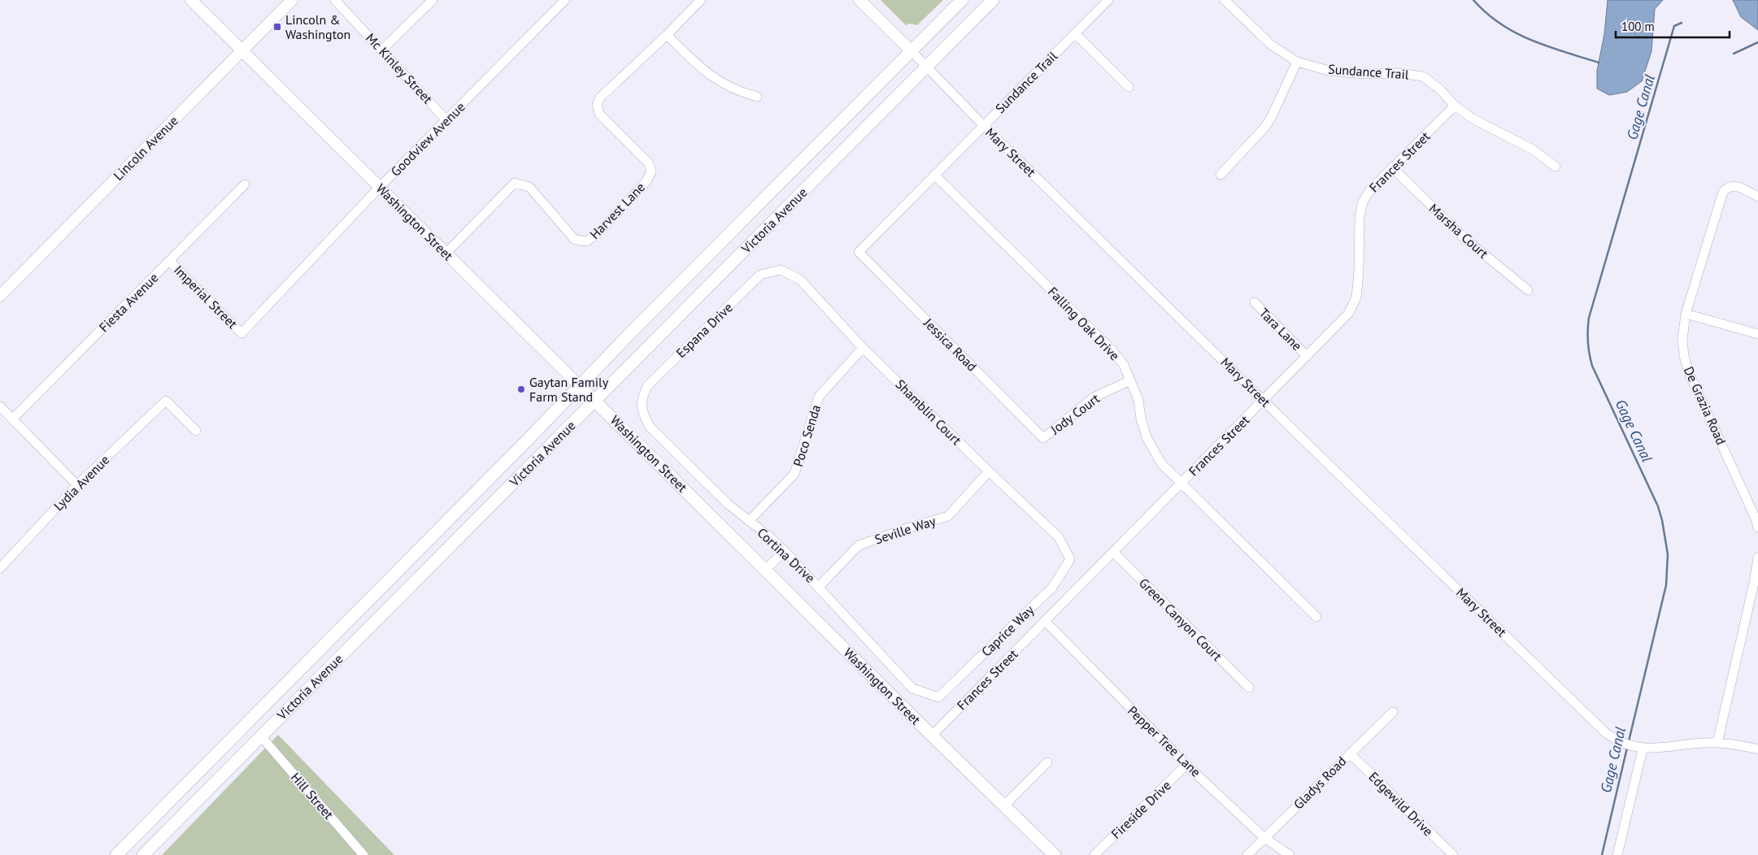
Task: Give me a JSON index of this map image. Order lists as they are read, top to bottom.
{
  "streets": {
    "main road": ["Victoria Avenue", "Washington Street"],
    "street": [
      "Mc Kinley Street",
      "Sundance Trail",
      "Goodview Avenue",
      "Lincoln Avenue",
      "Mary Street",
      "Frances Street",
      "Harvest Lane",
      "Marsha Court",
      "Imperial Street",
      "Fiesta Avenue",
      "Falling Oak Drive",
      "Tara Lane",
      "Espana Drive",
      "Jessica Road",
      "De Grazia Road",
      "Shamblin Court",
      "Jody Court",
      "Poco Senda",
      "Lydia Avenue",
      "Seville Way",
      "Cortina Drive",
      "Green Canyon Court",
      "Caprice Way",
      "Pepper Tree Lane",
      "Gladys Road",
      "Hill Street",
      "Edgewild Drive",
      "Fireside Drive"
    ]
  },
  "crossings": [
    ["Mc Kinley Street", "Goodview Avenue"],
    ["Sundance Trail", "Mary Street"],
    ["Sundance Trail", "Frances Street"],
    ["Sundance Trail", "Falling Oak Drive"],
    ["Sundance Trail", "Jessica Road"],
    ["Goodview Avenue", "Washington Street"],
    ["Goodview Avenue", "Imperial Street"],
    ["Lincoln Avenue", "Washington Street"],
    ["Mary Street", "Frances Street"],
    ["Mary Street", "Victoria Avenue"],
    ["Frances Street", "Washington Street"],
    ["Frances Street", "Marsha Court"],
    ["Frances Street", "Falling Oak Drive"],
    ["Frances Street", "Tara Lane"],
    ["Frances Street", "Green Canyon Court"],
    ["Frances Street", "Pepper Tree Lane"],
    ["Harvest Lane", "Washington Street"],
    ["Victoria Avenue", "Washington Street"],
    ["Victoria Avenue", "Hill Street"],
    ["Imperial Street", "Fiesta Avenue"],
    ["Falling Oak Drive", "Jody Court"],
    ["Espana Drive", "Shamblin Court"],
    ["Espana Drive", "Cortina Drive"],
    ["Jessica Road", "Jody Court"],
    ["Shamblin Court", "Poco Senda"],
    ["Shamblin Court", "Seville Way"],
    ["Shamblin Court", "Caprice Way"],
    ["Poco Senda", "Cortina Drive"],
    ["Seville Way", "Cortina Drive"],
    ["Cortina Drive", "Caprice Way"],
    ["Pepper Tree Lane", "Gladys Road"],
    ["Pepper Tree Lane", "Fireside Drive"],
    ["Gladys Road", "Edgewild Drive"]
  ],
  "water": ["Gage Canal"],
  "places": {
    "transit": ["Lincoln & Washington"],
    "other": ["Gaytan Family Farm Stand"]
  },
  "scale_bar": "100 m"
}
